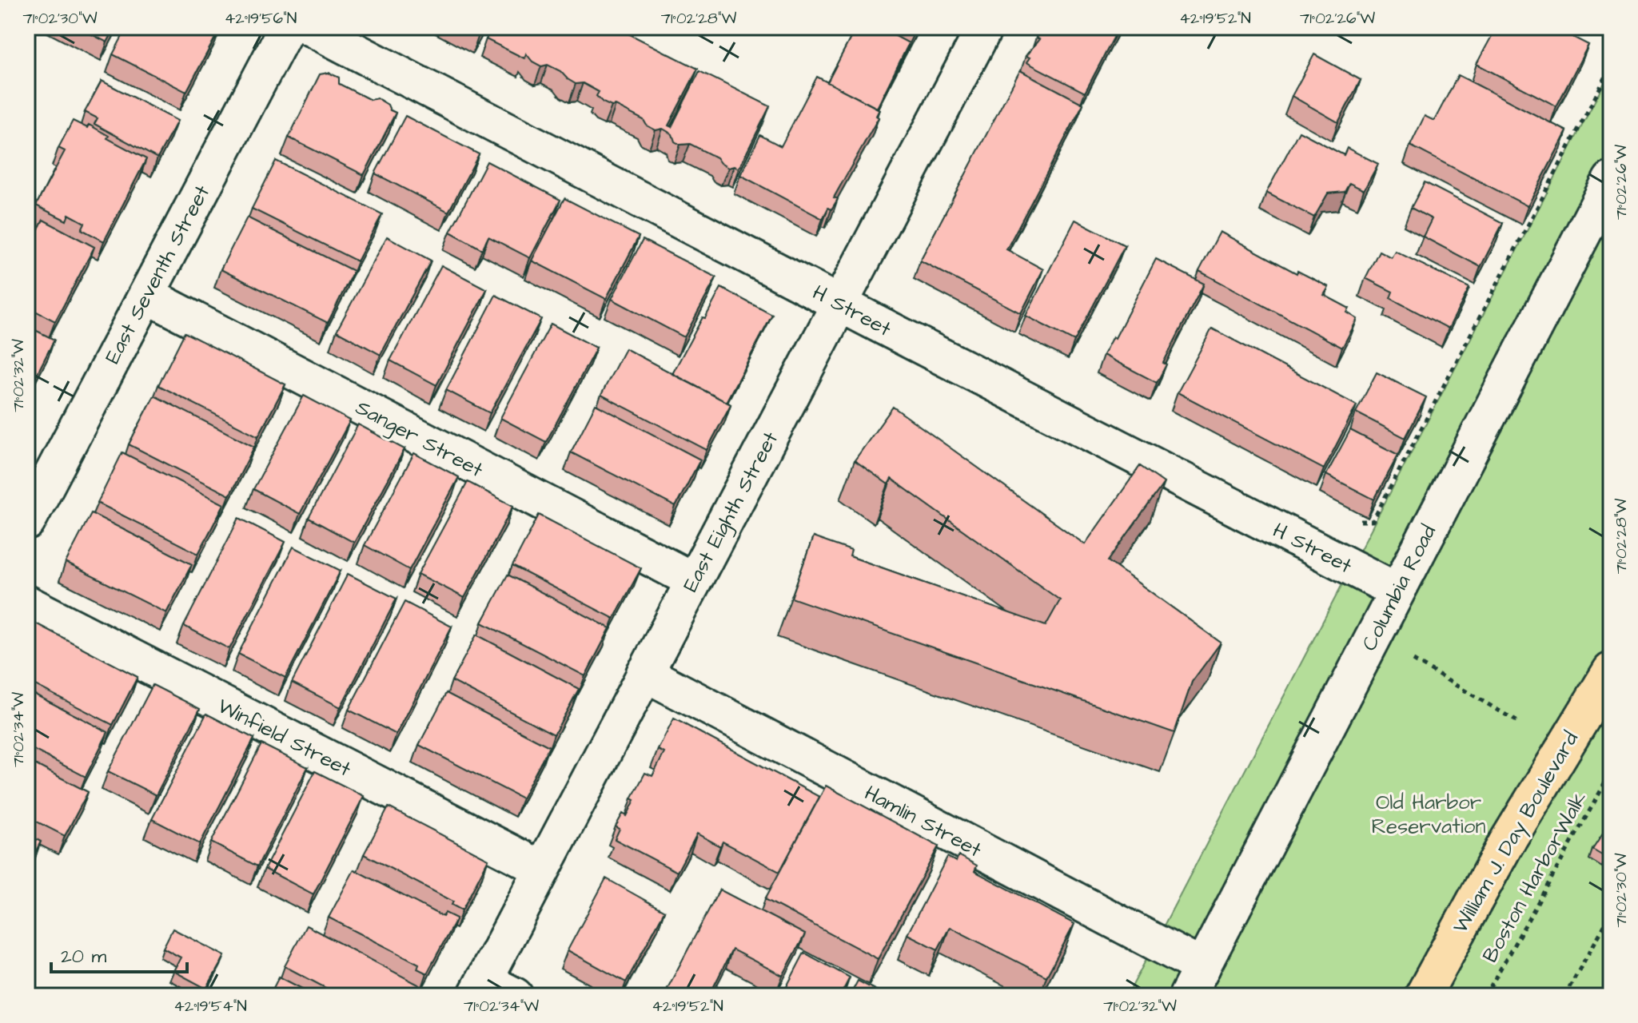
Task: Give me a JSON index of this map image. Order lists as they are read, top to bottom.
{
  "streets": {
    "main road": ["William J. Day Boulevard"],
    "street": [
      "East Seventh Street",
      "H Street",
      "Sanger Street",
      "East Eighth Street",
      "Columbia Road",
      "Winfield Street",
      "Hamlin Street"
    ],
    "path": ["Boston HarborWalk"]
  },
  "crossings": [
    ["East Seventh Street", "Sanger Street"],
    ["H Street", "East Eighth Street"],
    ["H Street", "Columbia Road"],
    ["Sanger Street", "East Eighth Street"],
    ["East Eighth Street", "Winfield Street"],
    ["East Eighth Street", "Hamlin Street"],
    ["Columbia Road", "Hamlin Street"]
  ],
  "parks": ["Old Harbor Reservation"],
  "scale_bar": "20 m",
  "coordinates": [
    "71°02'30\"W",
    "42°19'56\"N",
    "71°02'28\"W",
    "42°19'52\"N",
    "71°02'26\"W",
    "71°02'32\"W",
    "71°02'34\"W",
    "42°19'54\"N"
  ]
}
